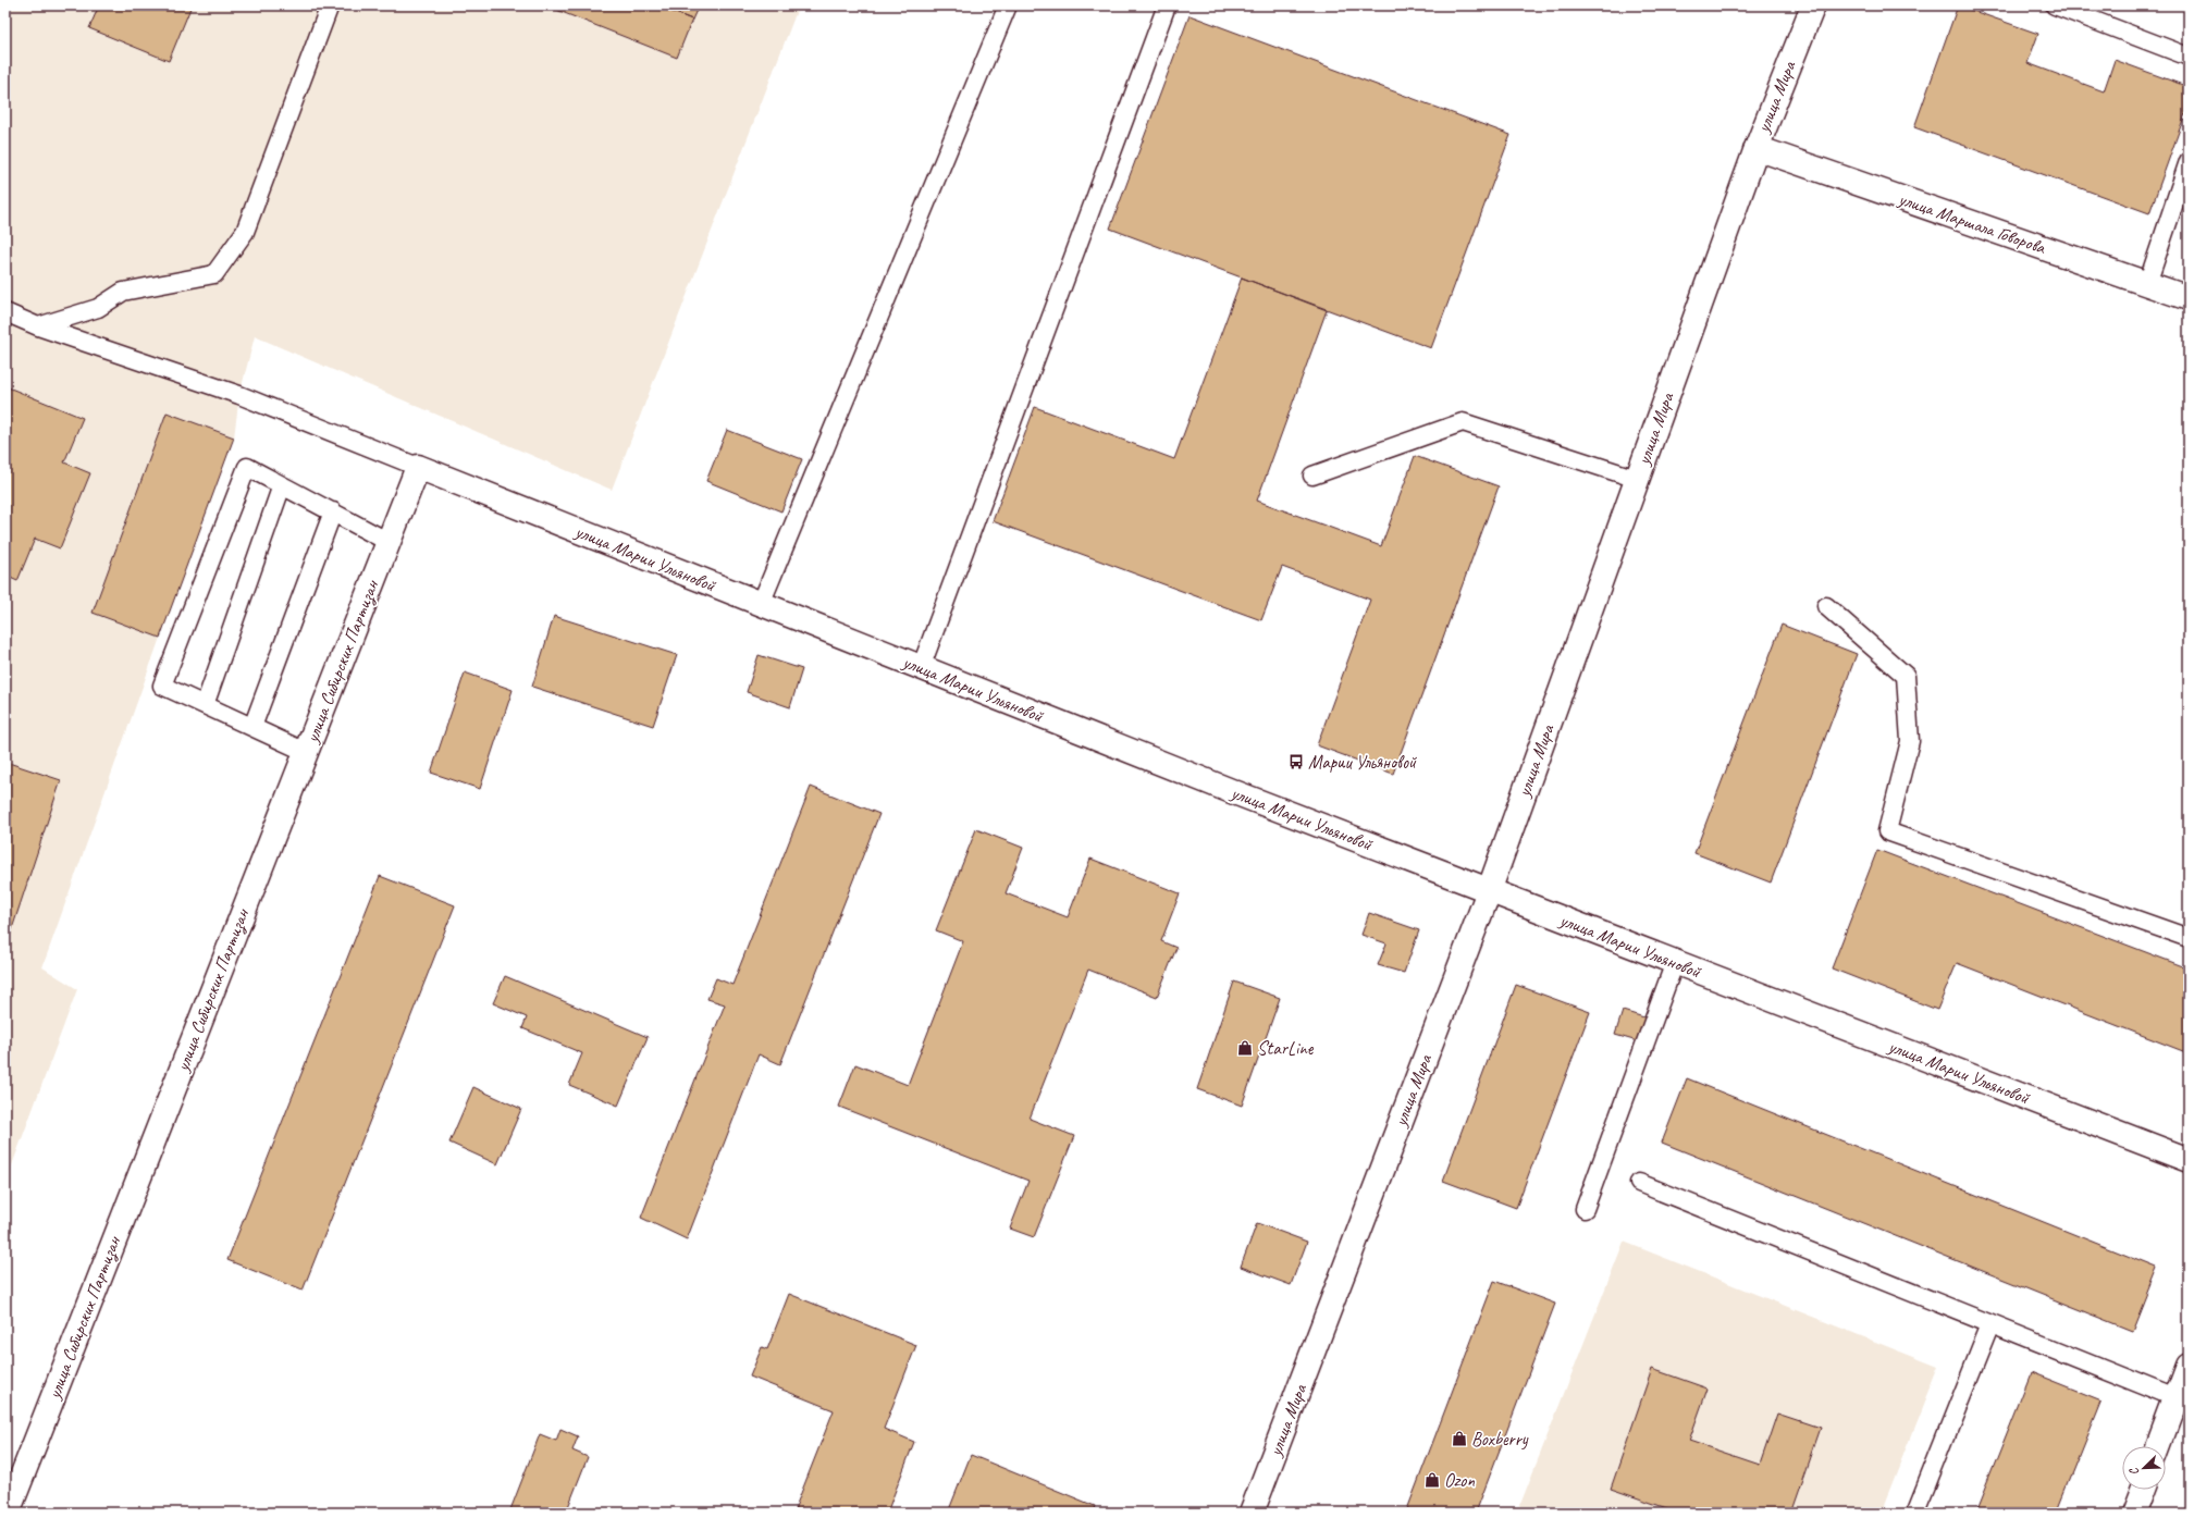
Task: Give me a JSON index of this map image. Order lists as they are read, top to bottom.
{
  "streets": {
    "street": [
      "улица Мира",
      "улица Маршала Говорова",
      "улица Марии Ульяновой",
      "улица Сибирских Партизан"
    ]
  },
  "crossings": [
    ["улица Мира", "улица Маршала Говорова"],
    ["улица Мира", "улица Марии Ульяновой"],
    ["улица Марии Ульяновой", "улица Сибирских Партизан"]
  ],
  "places": {
    "bus stop": ["Марии Ульяновой"],
    "shop": ["StarLine", "Boxberry", "Ozon"]
  },
  "north": "bottom left"
}
